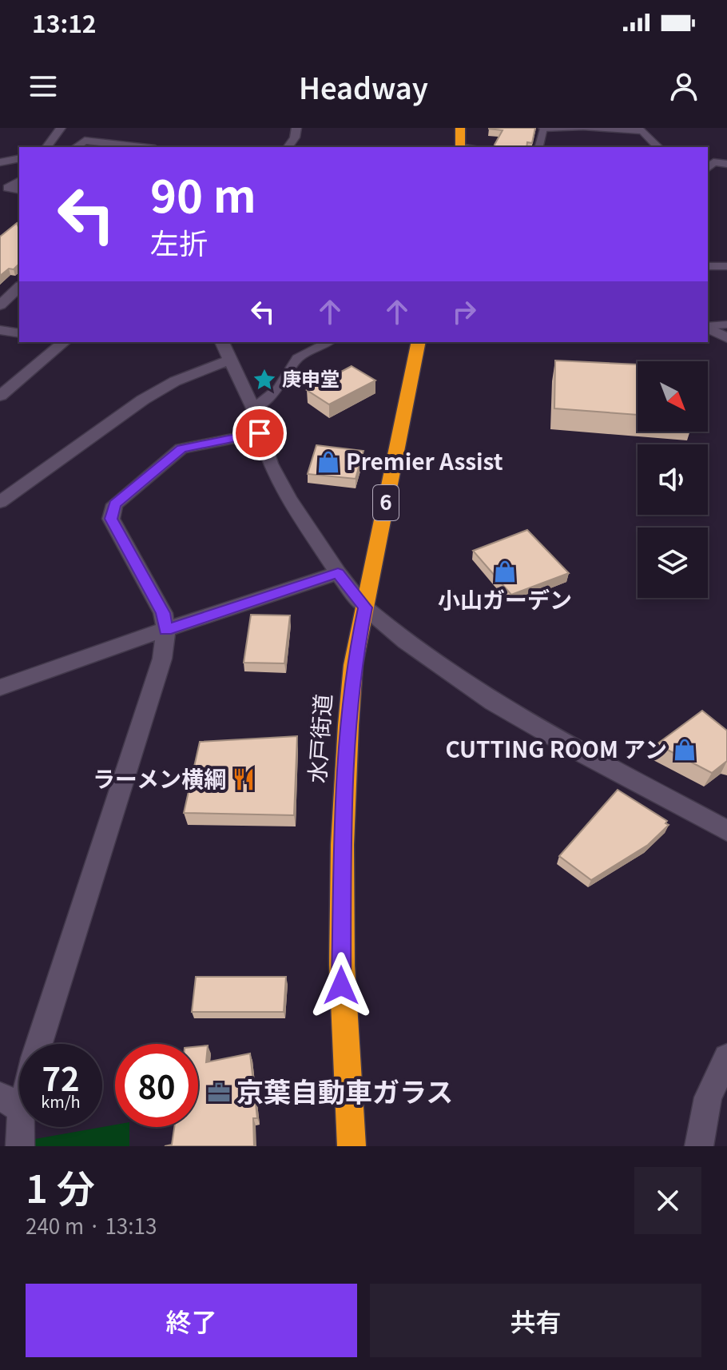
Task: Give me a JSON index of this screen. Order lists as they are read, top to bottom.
{
  "streets": {
    "highway": ["6", "水戸街道"]
  },
  "places": {
    "place": ["庚申堂"],
    "shop": ["Premier Assist", "小山ガーデン", "CUTTING ROOM アン"],
    "restaurant": ["ラーメン横綱"],
    "office": ["京葉自動車ガラス"]
  },
  "north": "bottom right",
  "page": {
    "status": "13:12",
    "header": "Headway",
    "turn": ["90 m", "左折"],
    "speed": "72 km/h",
    "limit": "80",
    "heading": ["1 分", "240 m · 13:13"],
    "buttons": ["終了", "共有"]
  }
}
